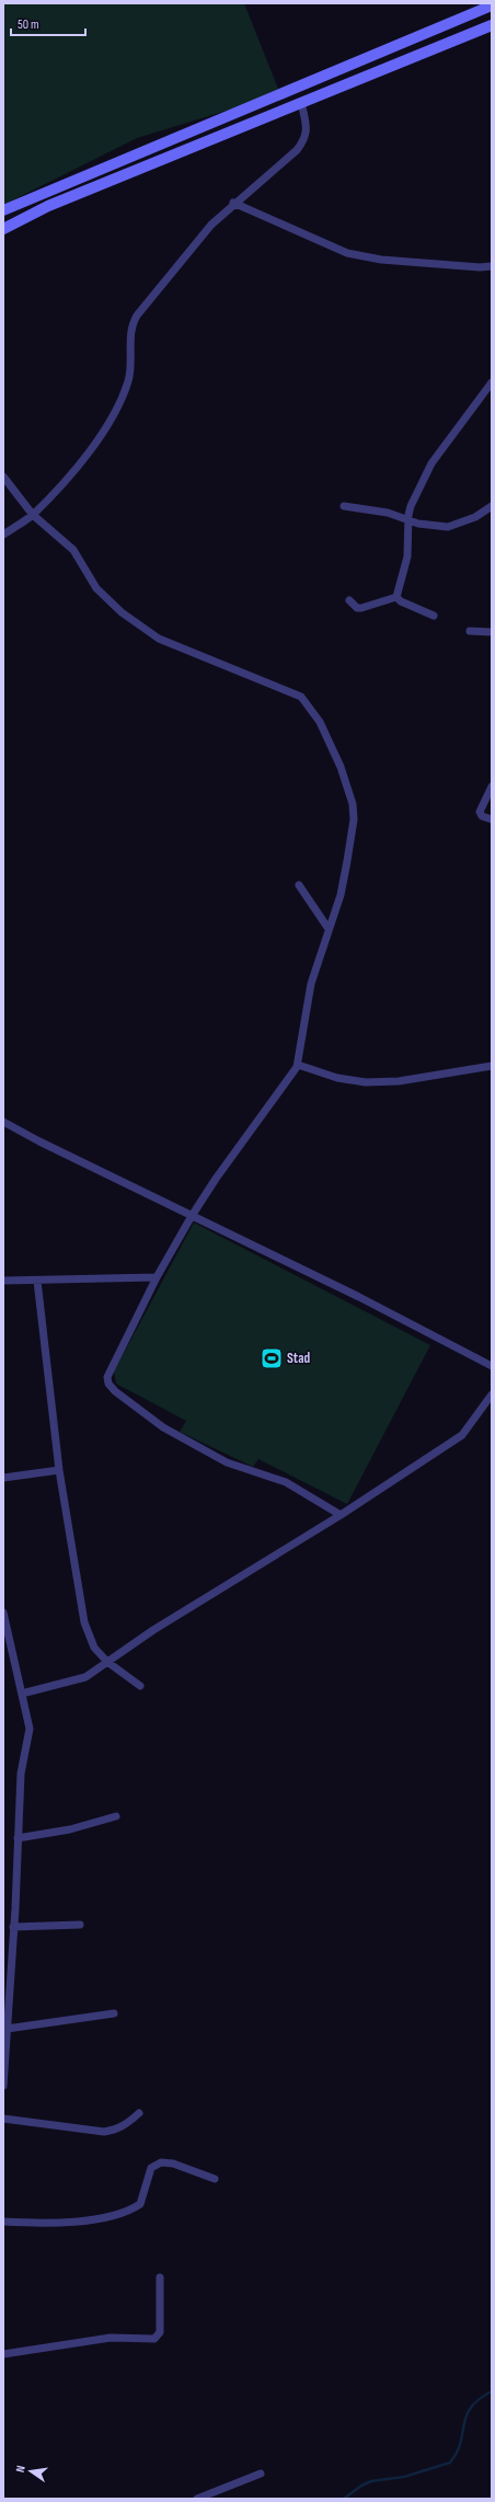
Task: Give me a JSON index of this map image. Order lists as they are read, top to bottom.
{
  "places": {
    "sports": ["Stad"]
  },
  "scale_bar": "50 m",
  "north": "left"
}
